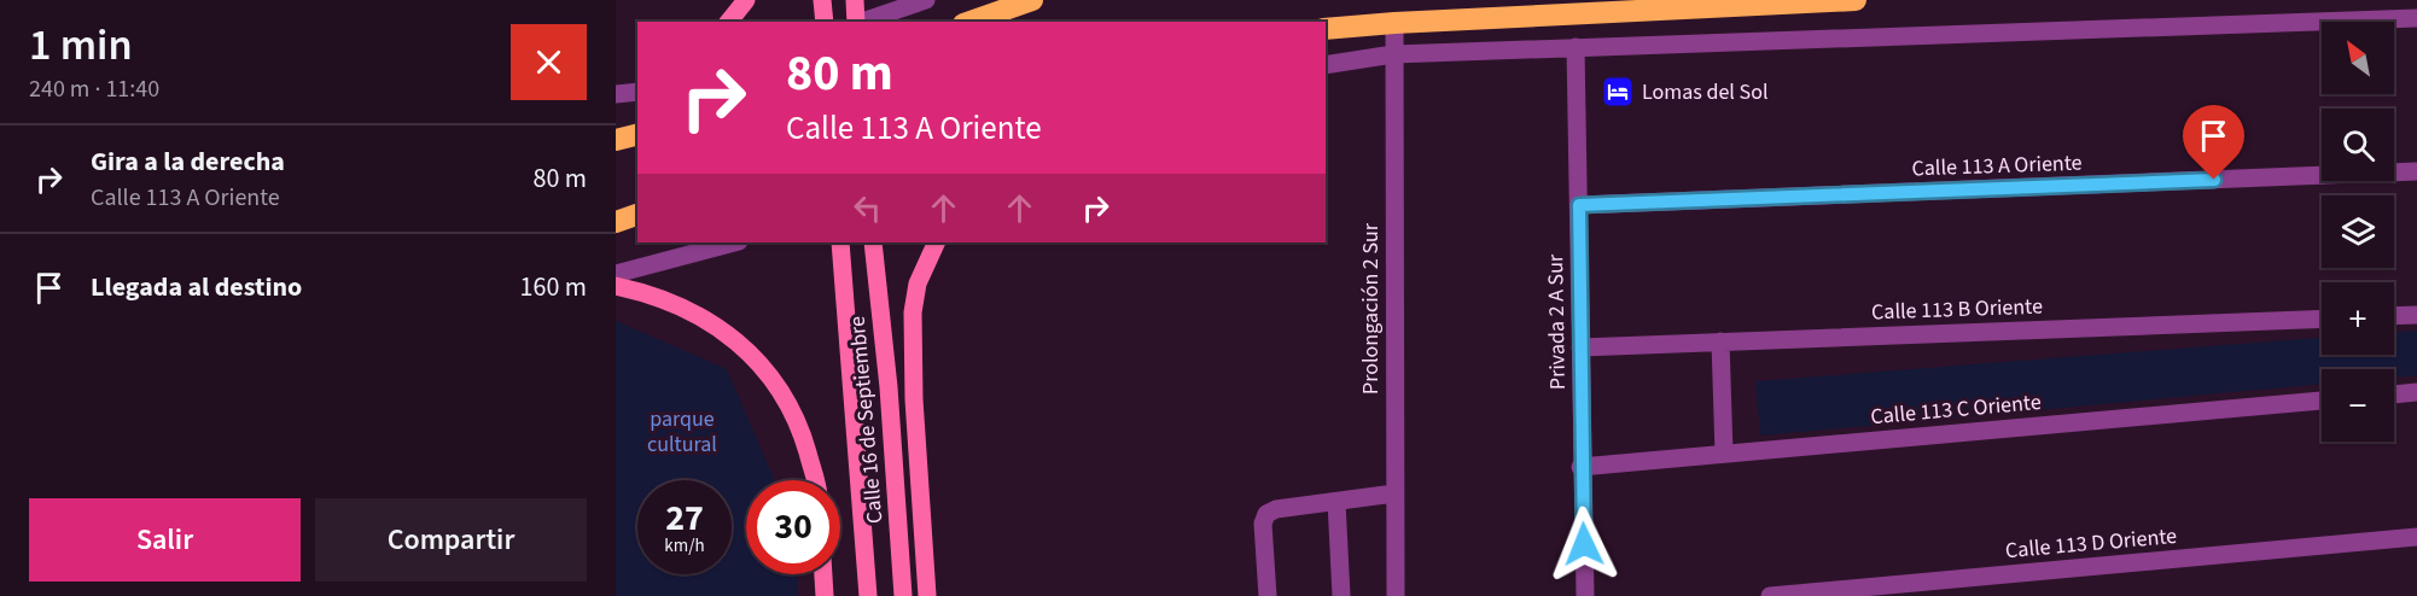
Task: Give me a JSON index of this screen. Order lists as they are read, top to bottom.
{
  "streets": {
    "main road": ["Calle 16 de Septiembre"],
    "street": [
      "Calle 113 A Oriente",
      "Prolongación 2 Sur",
      "Calle 113 B Oriente",
      "Privada 2 A Sur",
      "Calle 113 C Oriente",
      "Calle 113 D Oriente"
    ]
  },
  "crossings": [
    ["Calle 113 A Oriente", "Privada 2 A Sur"],
    ["Calle 113 B Oriente", "Privada 2 A Sur"],
    ["Privada 2 A Sur", "Calle 113 C Oriente"]
  ],
  "parks": ["parque cultural"],
  "places": {
    "hotel": ["Lomas del Sol"]
  },
  "north": "top left",
  "page": {
    "heading": ["1 min", "240 m · 11:40"],
    "map_buttons": ["+", "−"],
    "turn": ["80 m", "Calle 113 A Oriente"],
    "list": [
      {
        "name": "Gira a la derecha",
        "note": "Calle 113 A Oriente",
        "value": "80 m"
      },
      {
        "name": "Llegada al destino",
        "value": "160 m"
      }
    ],
    "speed": "27 km/h",
    "limit": "30",
    "buttons": ["Salir", "Compartir"]
  }
}
